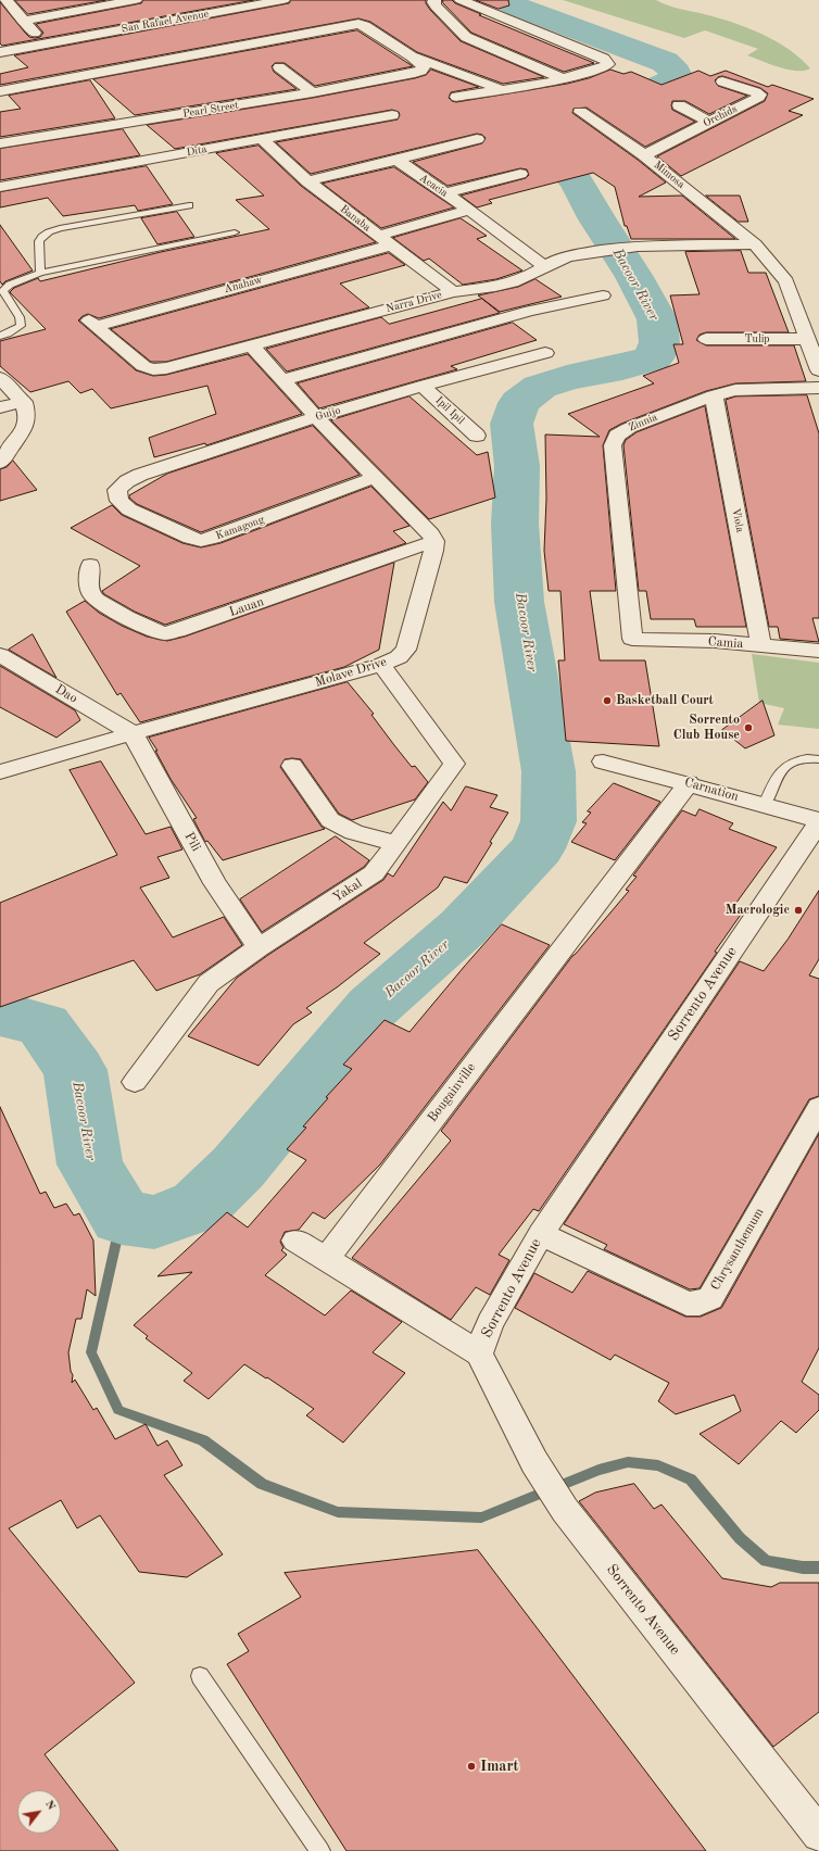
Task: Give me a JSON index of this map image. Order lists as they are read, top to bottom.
{
  "streets": {
    "street": [
      "San Rafael Avenue",
      "Pearl Street",
      "Orchids",
      "Dita",
      "Mimosa",
      "Acacia",
      "Banaba",
      "Anahaw",
      "Narra Drive",
      "Tulip",
      "Ipil Ipil",
      "Guijo",
      "Zinnia",
      "Viola",
      "Kamagong",
      "Lauan",
      "Camia",
      "Molave Drive",
      "Dao",
      "Carnation",
      "Pili",
      "Yakal",
      "Sorrento Avenue",
      "Bougainville",
      "Chrysanthemum"
    ]
  },
  "crossings": [
    ["Orchids", "Mimosa"],
    ["Dita", "Banaba"],
    ["Mimosa", "Narra Drive"],
    ["Acacia", "Narra Drive"],
    ["Banaba", "Anahaw"],
    ["Banaba", "Narra Drive"],
    ["Anahaw", "Narra Drive"],
    ["Ipil Ipil", "Guijo"],
    ["Guijo", "Kamagong"],
    ["Zinnia", "Viola"],
    ["Zinnia", "Camia"],
    ["Viola", "Camia"],
    ["Lauan", "Molave Drive"],
    ["Molave Drive", "Dao"],
    ["Molave Drive", "Pili"],
    ["Molave Drive", "Yakal"],
    ["Dao", "Pili"],
    ["Carnation", "Sorrento Avenue"],
    ["Carnation", "Bougainville"],
    ["Pili", "Yakal"],
    ["Sorrento Avenue", "Chrysanthemum"]
  ],
  "water": ["Bacoor River"],
  "places": [
    "Basketball Court",
    "Sorrento Club House",
    "Macrologic",
    "Imart"
  ],
  "north": "top right"
}
